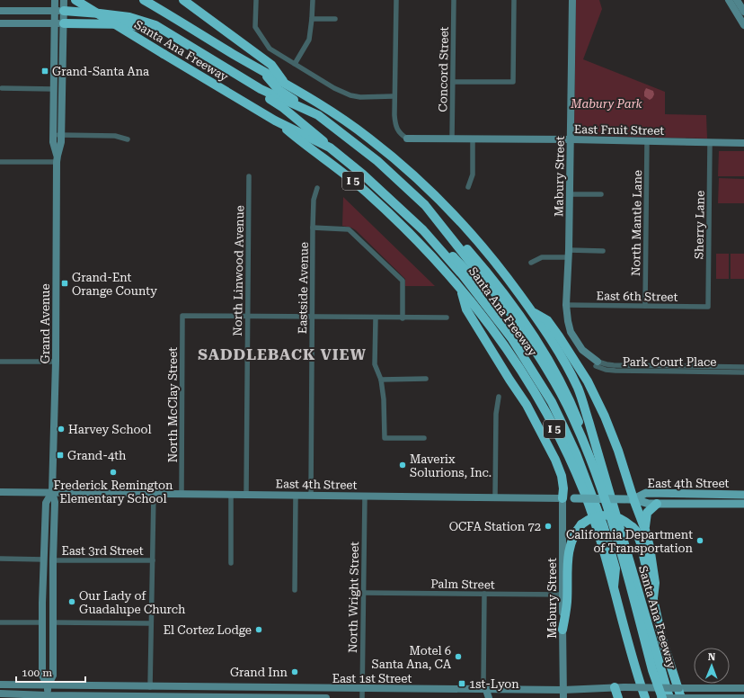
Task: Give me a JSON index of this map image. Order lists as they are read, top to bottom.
{
  "streets": {
    "highway": ["Santa Ana Freeway", "I 5"],
    "main road": [
      "East Fruit Street",
      "Mabury Street",
      "Grand Avenue",
      "East 4th Street",
      "East 1st Street"
    ],
    "street": [
      "Concord Street",
      "North Mantle Lane",
      "Sherry Lane",
      "North Linwood Avenue",
      "Eastside Avenue",
      "East 6th Street",
      "Park Court Place",
      "North McClay Street",
      "East 3rd Street",
      "Palm Street",
      "North Wright Street"
    ]
  },
  "crossings": [
    ["Santa Ana Freeway", "I 5"],
    ["Concord Street", "East Fruit Street"],
    ["East Fruit Street", "Mabury Street"],
    ["East Fruit Street", "North Mantle Lane"],
    ["East Fruit Street", "Sherry Lane"],
    ["Mabury Street", "East 6th Street"],
    ["Mabury Street", "Park Court Place"],
    ["Mabury Street", "East 4th Street"],
    ["Mabury Street", "Palm Street"],
    ["Mabury Street", "East 1st Street"],
    ["North Mantle Lane", "East 6th Street"],
    ["Sherry Lane", "East 6th Street"],
    ["North Linwood Avenue", "North McClay Street"],
    ["North Linwood Avenue", "East 4th Street"],
    ["Eastside Avenue", "East 4th Street"],
    ["Grand Avenue", "East 4th Street"],
    ["Grand Avenue", "East 3rd Street"],
    ["Grand Avenue", "East 1st Street"],
    ["North McClay Street", "East 4th Street"],
    ["East 4th Street", "North Wright Street"],
    ["Palm Street", "North Wright Street"],
    ["North Wright Street", "East 1st Street"]
  ],
  "districts": ["SADDLEBACK VIEW"],
  "parks": ["Mabury Park"],
  "places": {
    "transit": [
      "Grand-Santa Ana",
      "Grand-Ent Orange County",
      "Grand-4th",
      "1st-Lyon"
    ],
    "other": [
      "Harvey School",
      "Maverix Solurions, Inc.",
      "Frederick Remington Elementary School",
      "OCFA Station 72",
      "California Department of Transportation",
      "Our Lady of Guadalupe Church",
      "El Cortez Lodge",
      "Motel 6 Santa Ana, CA",
      "Grand Inn"
    ]
  },
  "scale_bar": "100 m",
  "north": "top"
}
